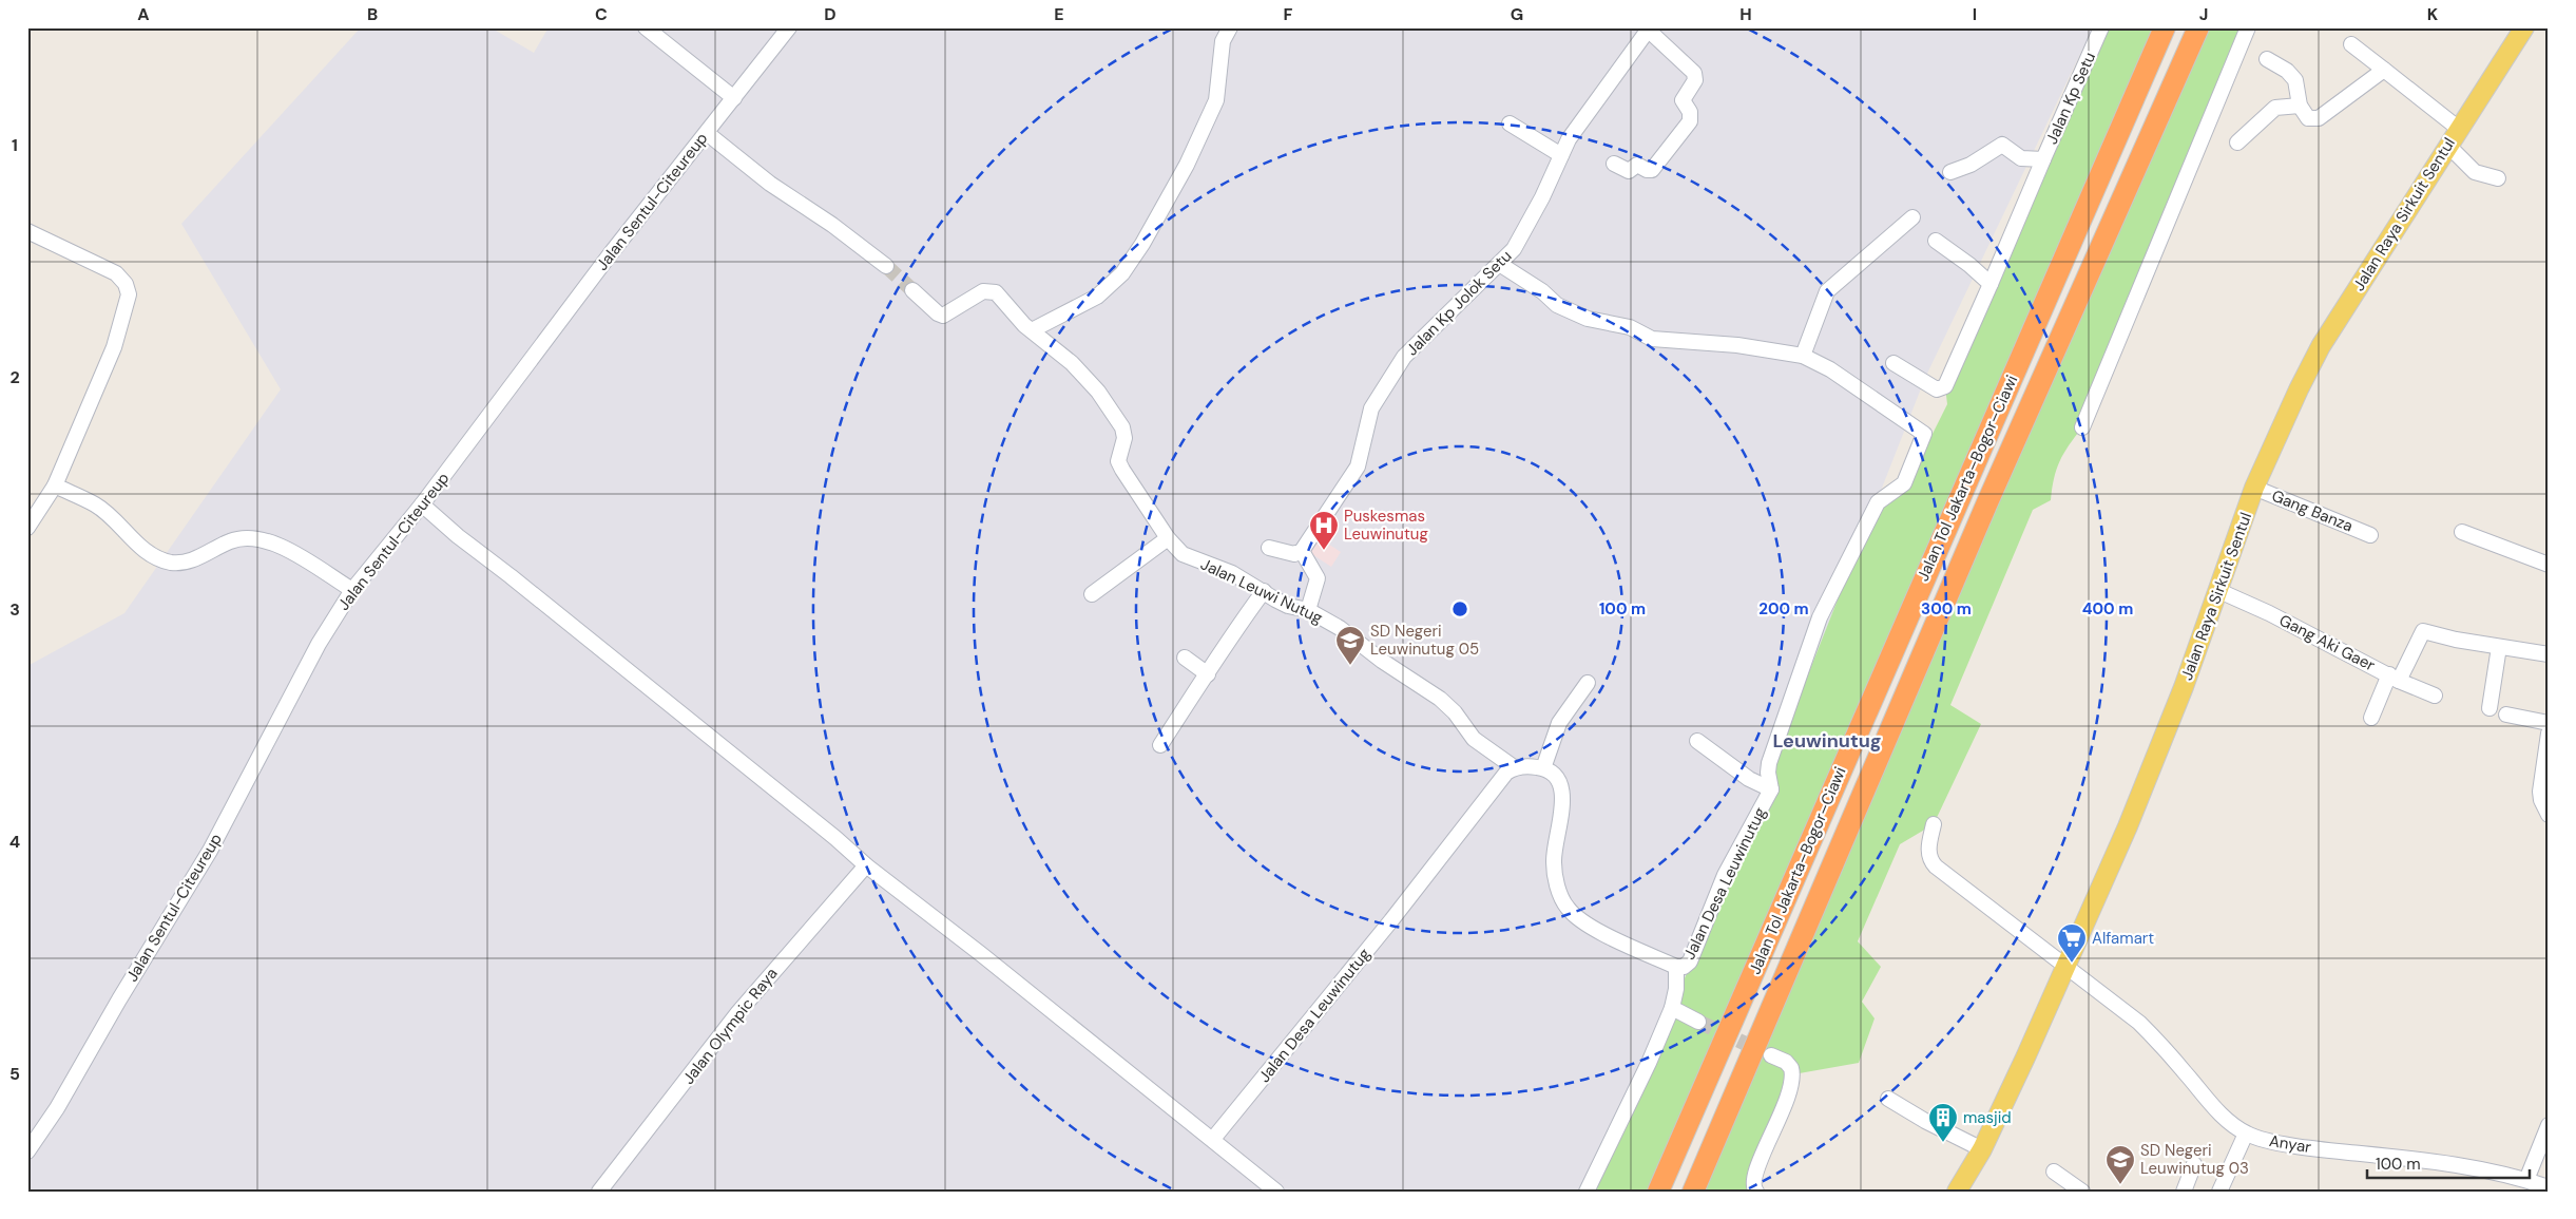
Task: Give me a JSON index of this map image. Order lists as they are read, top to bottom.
{
  "streets": {
    "highway": ["Jalan Tol Jakarta–Bogor–Ciawi"],
    "main road": ["Jalan Raya Sirkuit Sentul"],
    "street": [
      "Jalan Kp Setu",
      "Jalan Sentul-Citeureup",
      "Jalan Kp Jolok Setu",
      "Gang Banza",
      "Jalan Leuwi Nutug",
      "Gang Aki Gaer",
      "Jalan Desa Leuwinutug",
      "Jalan Olympic Raya",
      "Anyar"
    ]
  },
  "crossings": [
    ["Jalan Raya Sirkuit Sentul", "Gang Banza"],
    ["Jalan Raya Sirkuit Sentul", "Gang Aki Gaer"],
    ["Jalan Raya Sirkuit Sentul", "Anyar"],
    ["Jalan Leuwi Nutug", "Jalan Desa Leuwinutug"]
  ],
  "districts": ["Leuwinutug"],
  "places": {
    "hospital": ["Puskesmas Leuwinutug"],
    "school or university": ["SD Negeri Leuwinutug 05", "SD Negeri Leuwinutug 03"],
    "supermarket": ["Alfamart"],
    "building": ["masjid"]
  },
  "scale_bar": "100 m",
  "grid": {
    "columns": [
      "A",
      "B",
      "C",
      "D",
      "E",
      "F",
      "G",
      "H",
      "I",
      "J",
      "K"
    ],
    "rows": [
      "1",
      "2",
      "3",
      "4",
      "5"
    ]
  },
  "rings": [
    "100 m",
    "200 m",
    "300 m",
    "400 m"
  ]
}
